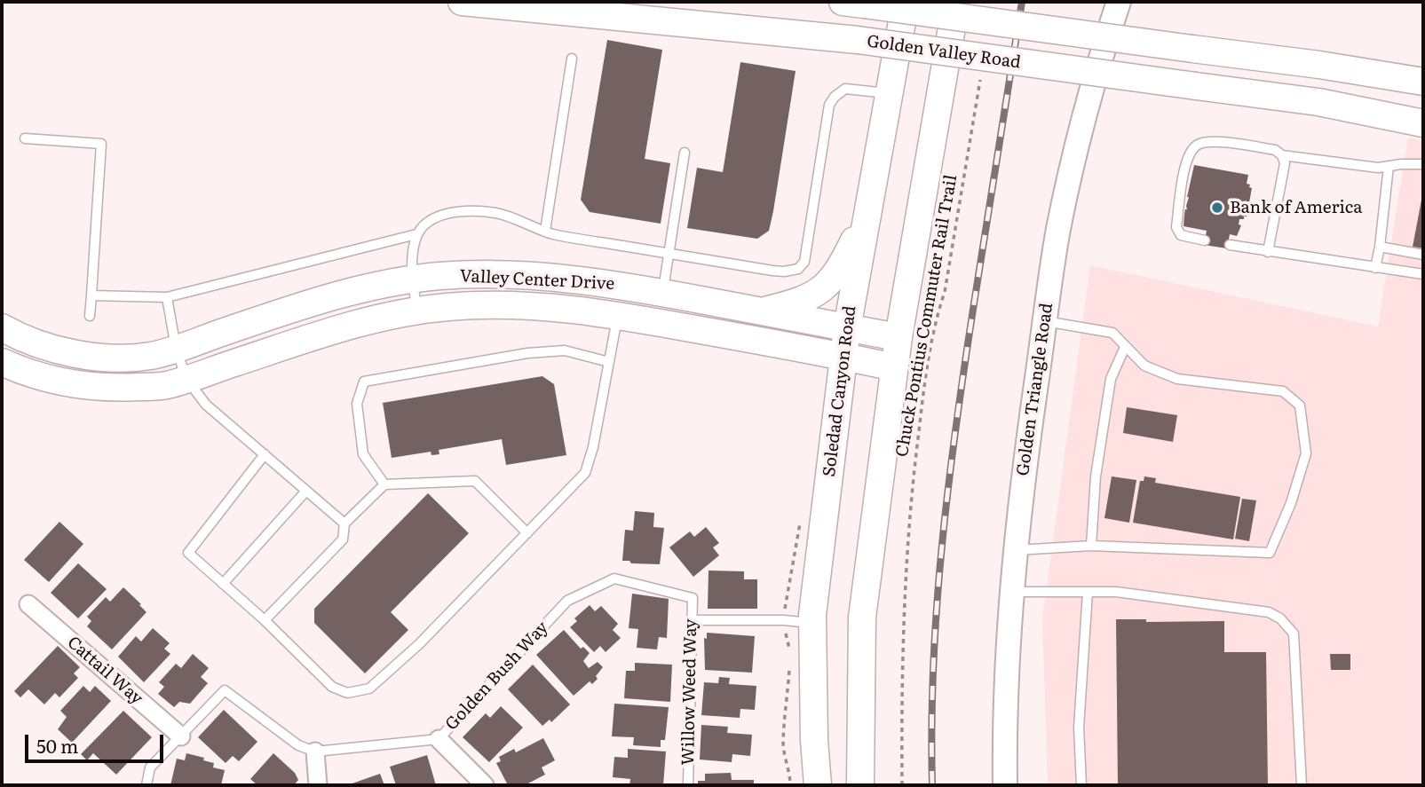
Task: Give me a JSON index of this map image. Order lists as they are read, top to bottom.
{
  "streets": {
    "main road": ["Golden Valley Road", "Valley Center Drive", "Soledad Canyon Road"],
    "street": ["Golden Triangle Road", "Cattail Way"],
    "lane": ["Golden Bush Way", "Willow Weed Way"],
    "path": ["Chuck Pontius Commuter Rail Trail"]
  },
  "crossings": [
    ["Valley Center Drive", "Soledad Canyon Road"],
    ["Golden Bush Way", "Willow Weed Way"]
  ],
  "places": ["Bank of America"],
  "scale_bar": "50 m"
}
